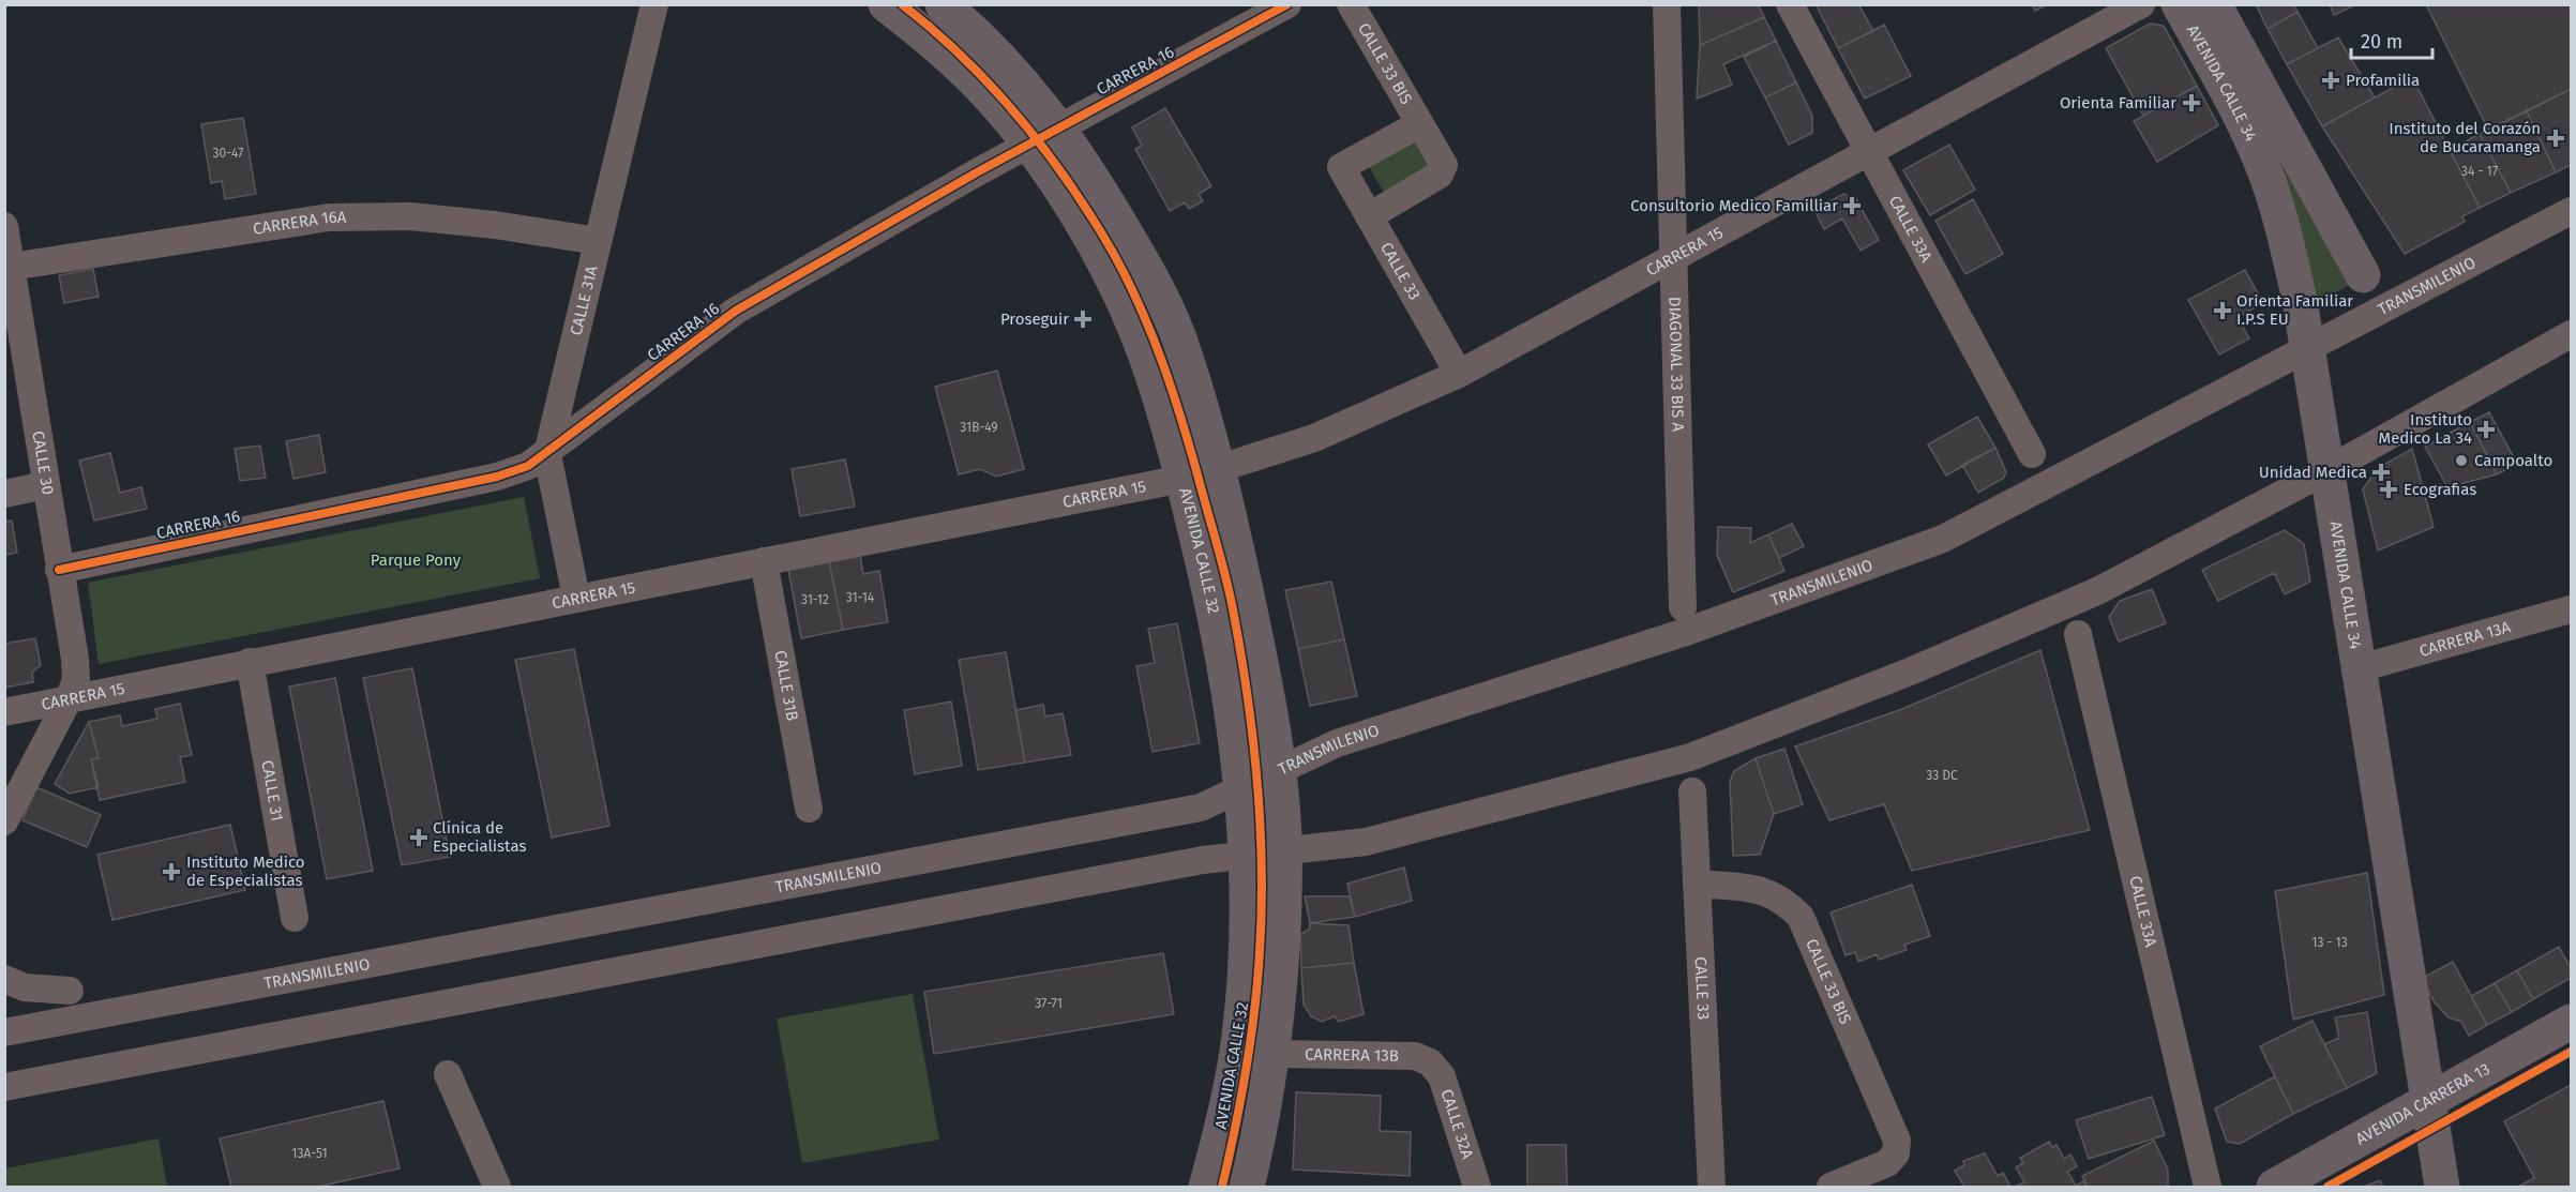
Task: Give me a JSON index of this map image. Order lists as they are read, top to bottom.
{
  "streets": {
    "main road": ["AVENIDA CALLE 34", "AVENIDA CALLE 32", "AVENIDA CARRERA 13"],
    "street": [
      "CALLE 33 BIS",
      "CARRERA 16",
      "CARRERA 16A",
      "CALLE 33A",
      "CARRERA 15",
      "CALLE 33",
      "TRANSMILENIO",
      "CALLE 31A",
      "DIAGONAL 33 BIS A",
      "CALLE 30",
      "CARRERA 13A",
      "CALLE 31B",
      "CALLE 31",
      "CARRERA 13B",
      "CALLE 32A"
    ]
  },
  "crossings": [
    ["CALLE 33 BIS", "CALLE 33"],
    ["CARRERA 16", "CALLE 31A"],
    ["CARRERA 16", "CALLE 30"],
    ["CARRERA 16", "AVENIDA CALLE 32"],
    ["AVENIDA CALLE 34", "TRANSMILENIO"],
    ["AVENIDA CALLE 34", "CARRERA 13A"],
    ["AVENIDA CALLE 34", "AVENIDA CARRERA 13"],
    ["CARRERA 16A", "CALLE 31A"],
    ["CARRERA 16A", "CALLE 30"],
    ["CALLE 33A", "CARRERA 15"],
    ["CARRERA 15", "CALLE 33"],
    ["CARRERA 15", "CALLE 31A"],
    ["CARRERA 15", "DIAGONAL 33 BIS A"],
    ["CARRERA 15", "CALLE 30"],
    ["CARRERA 15", "AVENIDA CALLE 32"],
    ["CARRERA 15", "CALLE 31B"],
    ["CARRERA 15", "CALLE 31"],
    ["TRANSMILENIO", "AVENIDA CALLE 32"],
    ["AVENIDA CALLE 32", "CARRERA 13B"],
    ["CARRERA 13B", "CALLE 32A"]
  ],
  "parks": ["Parque Pony"],
  "places": {
    "health": [
      "Profamilia",
      "Orienta Familiar",
      "Instituto del Corazón de Bucaramanga",
      "Consultorio Medico Familliar",
      "Orienta Familiar I.P.S EU",
      "Proseguir",
      "Instituto Medico La 34",
      "Unidad Medica",
      "Ecografias",
      "Clínica de Especialistas",
      "Instituto Medico de Especialistas"
    ],
    "other": ["Campoalto"]
  },
  "house_numbers": [
    "30-47",
    "34 - 17",
    "31B-49",
    "31-14",
    "31-12",
    "33 DC",
    "13 - 13",
    "37-71",
    "13A-51"
  ],
  "scale_bar": "20 m"
}
